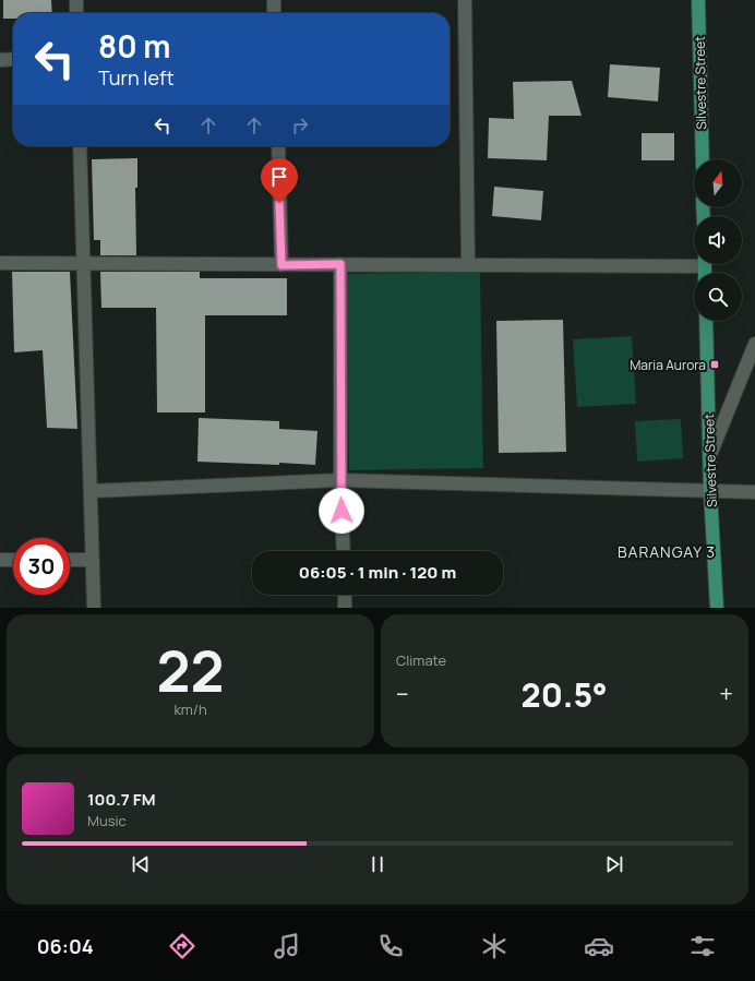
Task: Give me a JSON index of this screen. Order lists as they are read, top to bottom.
{
  "streets": {
    "main road": ["Silvestre Street"]
  },
  "districts": ["BARANGAY 3"],
  "places": {
    "transit": ["Maria Aurora"]
  },
  "north": "top",
  "page": {
    "turn": ["80 m", "Turn left"],
    "limit": "30",
    "trip": "06:05 · 1 min · 120 m",
    "tile": [
      ["22", "km/h"],
      "Climate"
    ],
    "heat": ["−", "20.5°", "+"],
    "song": ["100.7 FM", "Music"],
    "tabs": "06:04"
  }
}
